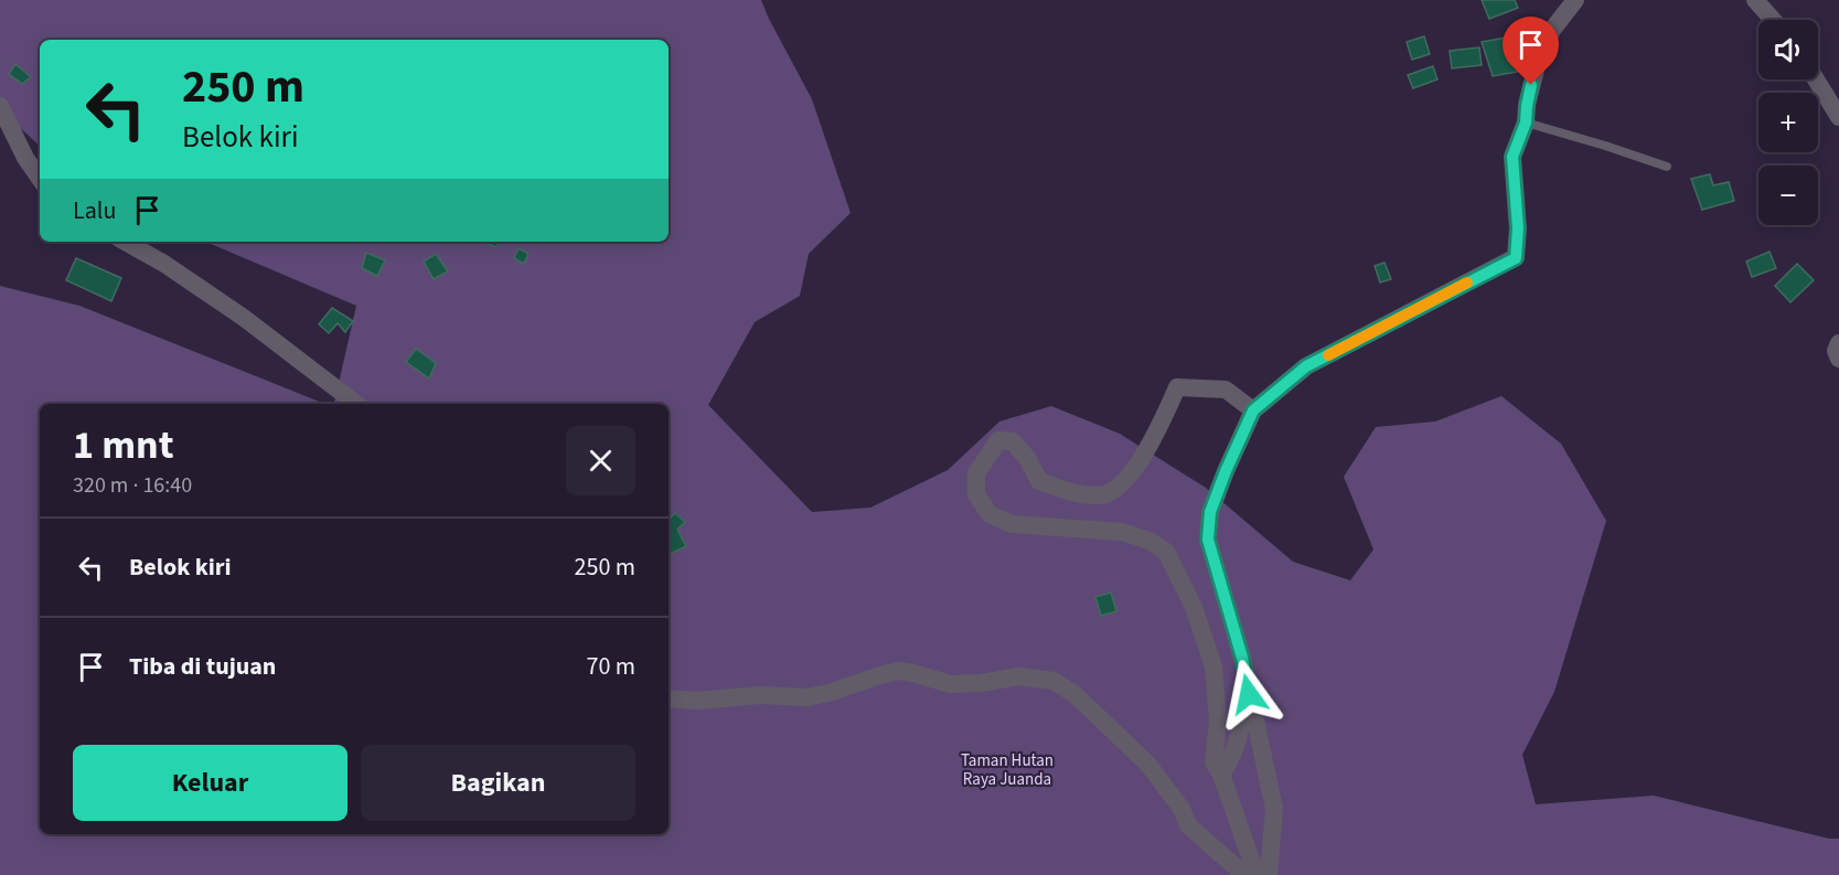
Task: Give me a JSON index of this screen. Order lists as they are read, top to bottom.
{
  "parks": ["Taman Hutan Raya Juanda"],
  "page": {
    "map_buttons": ["+", "−"],
    "turn": ["250 m", "Belok kiri"],
    "then": "Lalu",
    "heading": ["1 mnt", "320 m · 16:40"],
    "list": [
      {
        "name": "Belok kiri",
        "value": "250 m"
      },
      {
        "name": "Tiba di tujuan",
        "value": "70 m"
      }
    ],
    "buttons": ["Keluar", "Bagikan"]
  }
}
